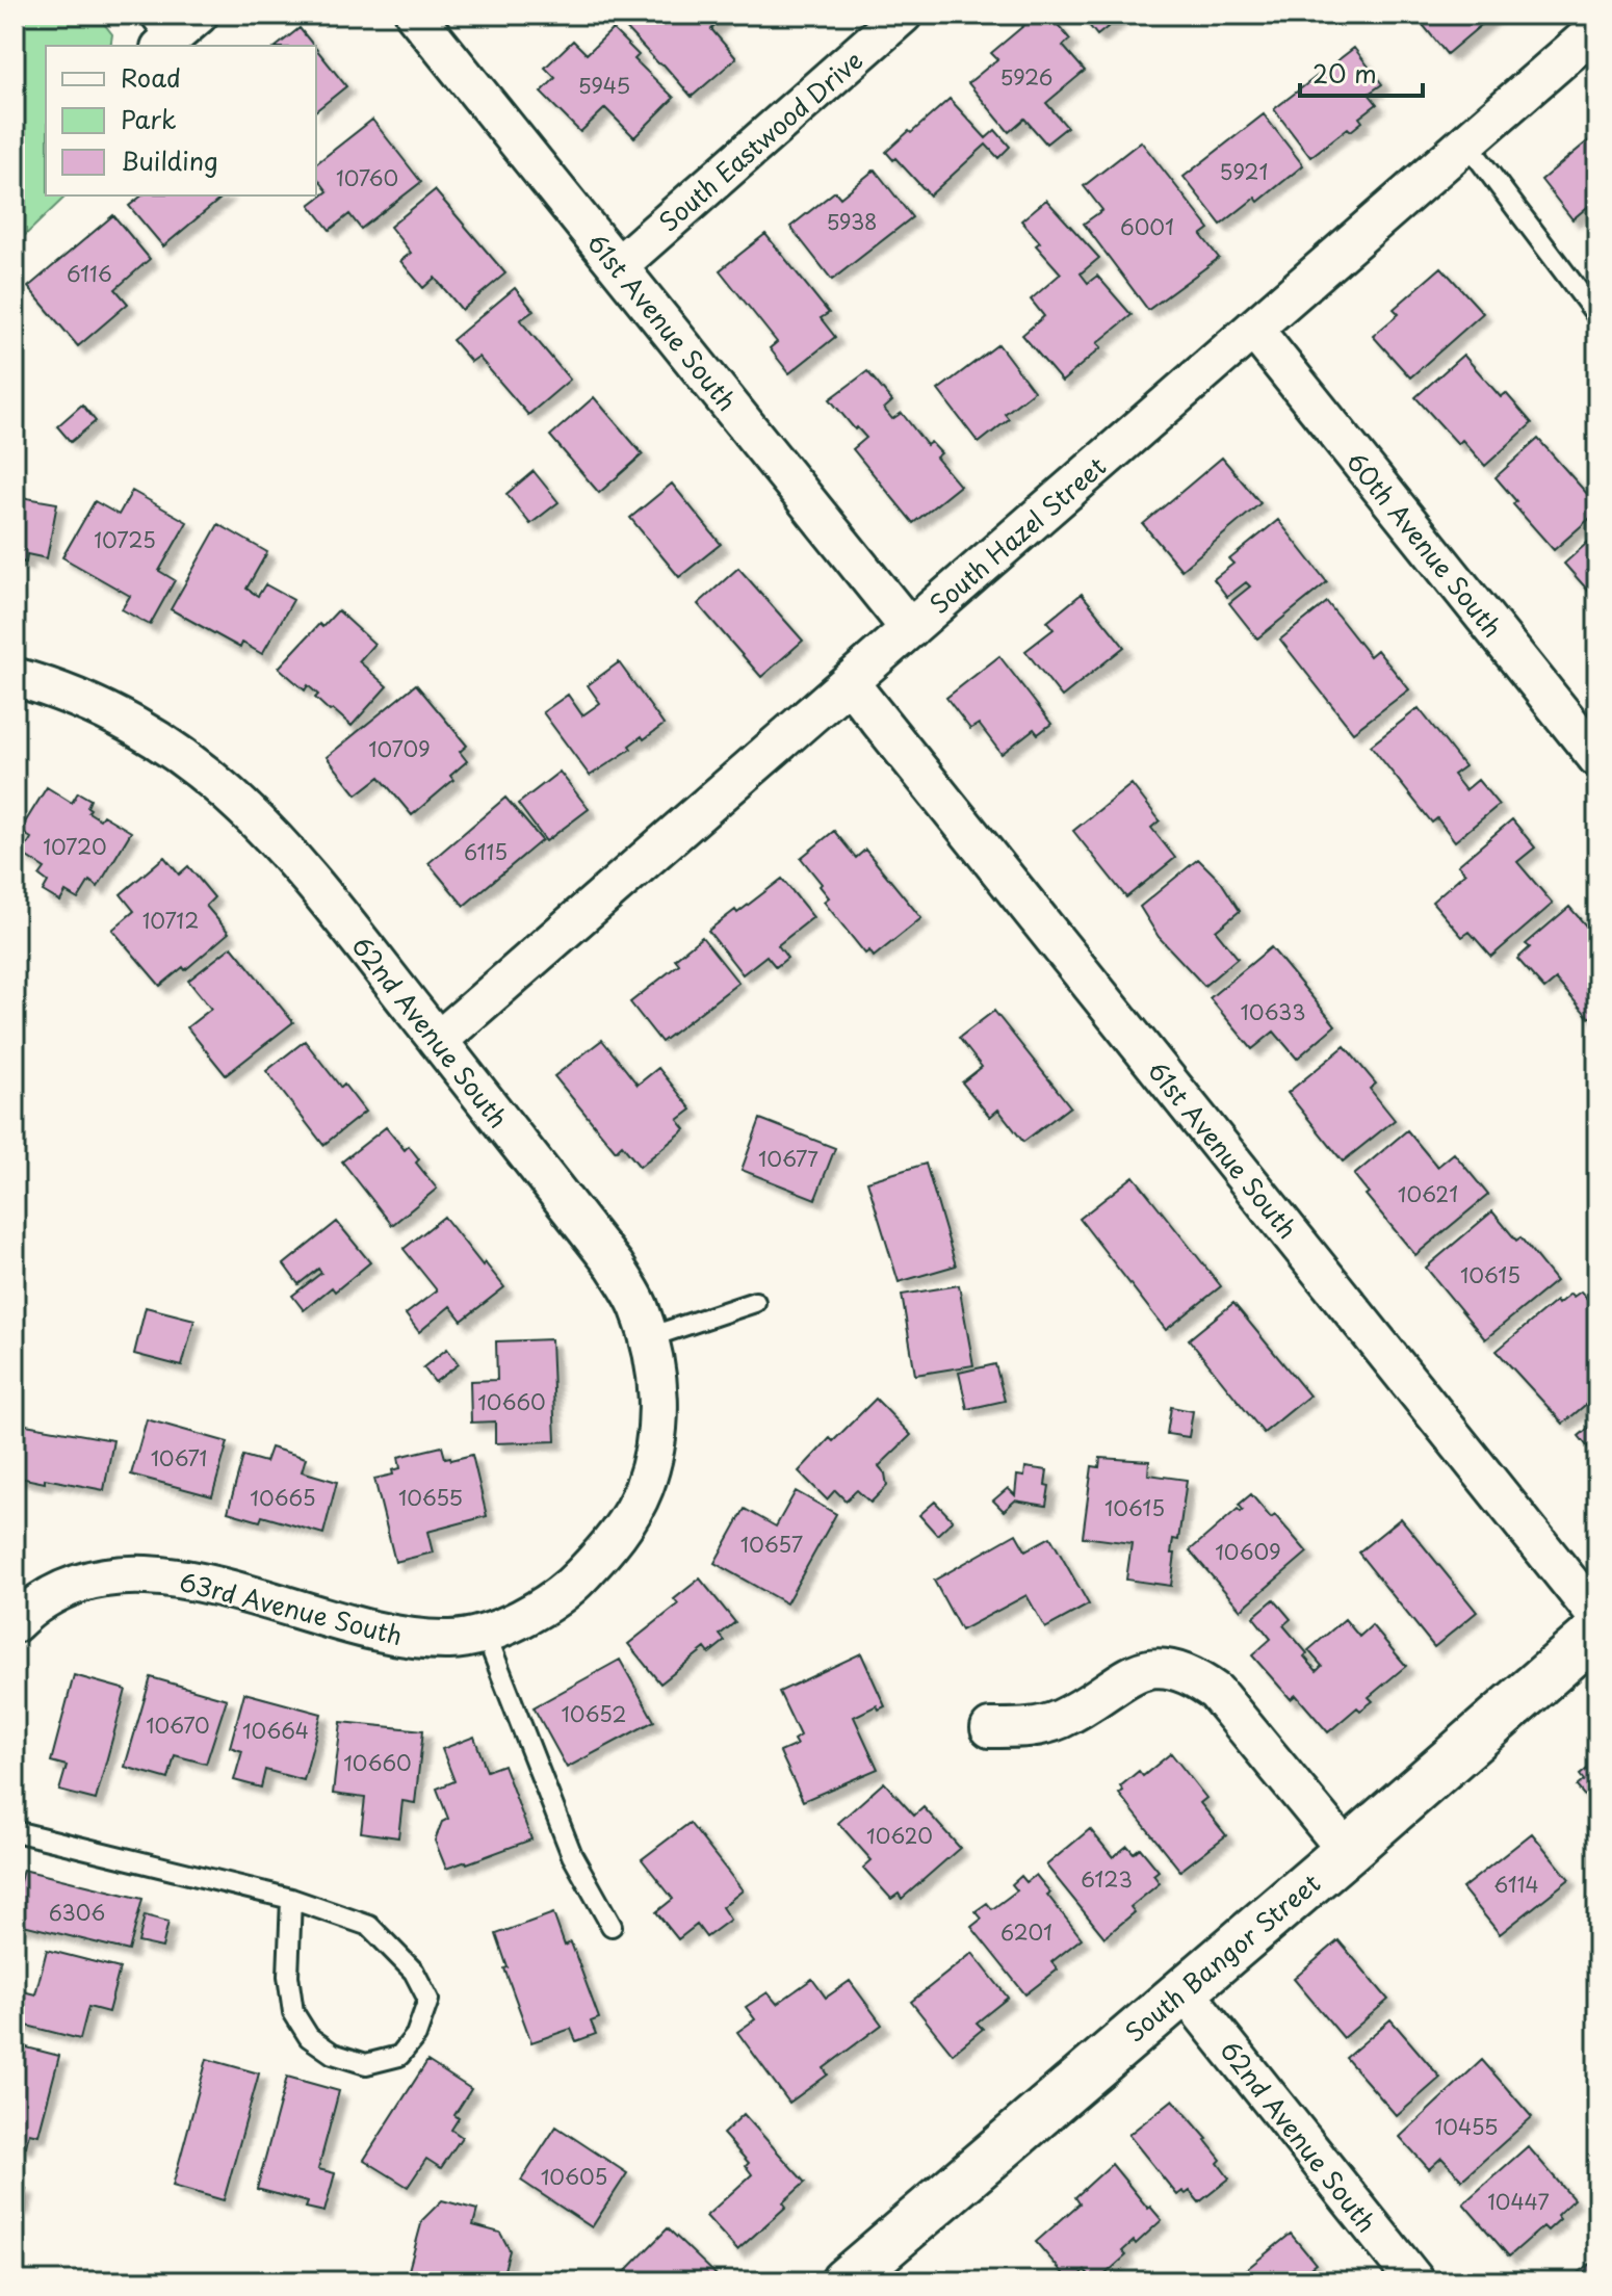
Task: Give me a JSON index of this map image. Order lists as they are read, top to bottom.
{
  "streets": {
    "street": [
      "South Eastwood Drive",
      "61st Avenue South",
      "South Hazel Street",
      "60th Avenue South",
      "62nd Avenue South",
      "63rd Avenue South",
      "South Bangor Street"
    ]
  },
  "crossings": [
    ["South Eastwood Drive", "61st Avenue South"],
    ["61st Avenue South", "South Hazel Street"],
    ["South Hazel Street", "60th Avenue South"],
    ["South Hazel Street", "62nd Avenue South"],
    ["62nd Avenue South", "63rd Avenue South"],
    ["62nd Avenue South", "South Bangor Street"]
  ],
  "house_numbers": [
    "5926",
    "5945",
    "5921",
    "10760",
    "5938",
    "6001",
    "6116",
    "10725",
    "10709",
    "10720",
    "6115",
    "10712",
    "10633",
    "10677",
    "10621",
    "10615",
    "10660",
    "10671",
    "10665",
    "10655",
    "10615",
    "10657",
    "10609",
    "10652",
    "10670",
    "10664",
    "10660",
    "10620",
    "6123",
    "6114",
    "6306",
    "6201",
    "10455",
    "10605",
    "10447"
  ],
  "legend": ["Road", "Park", "Building"],
  "scale_bar": "20 m"
}
